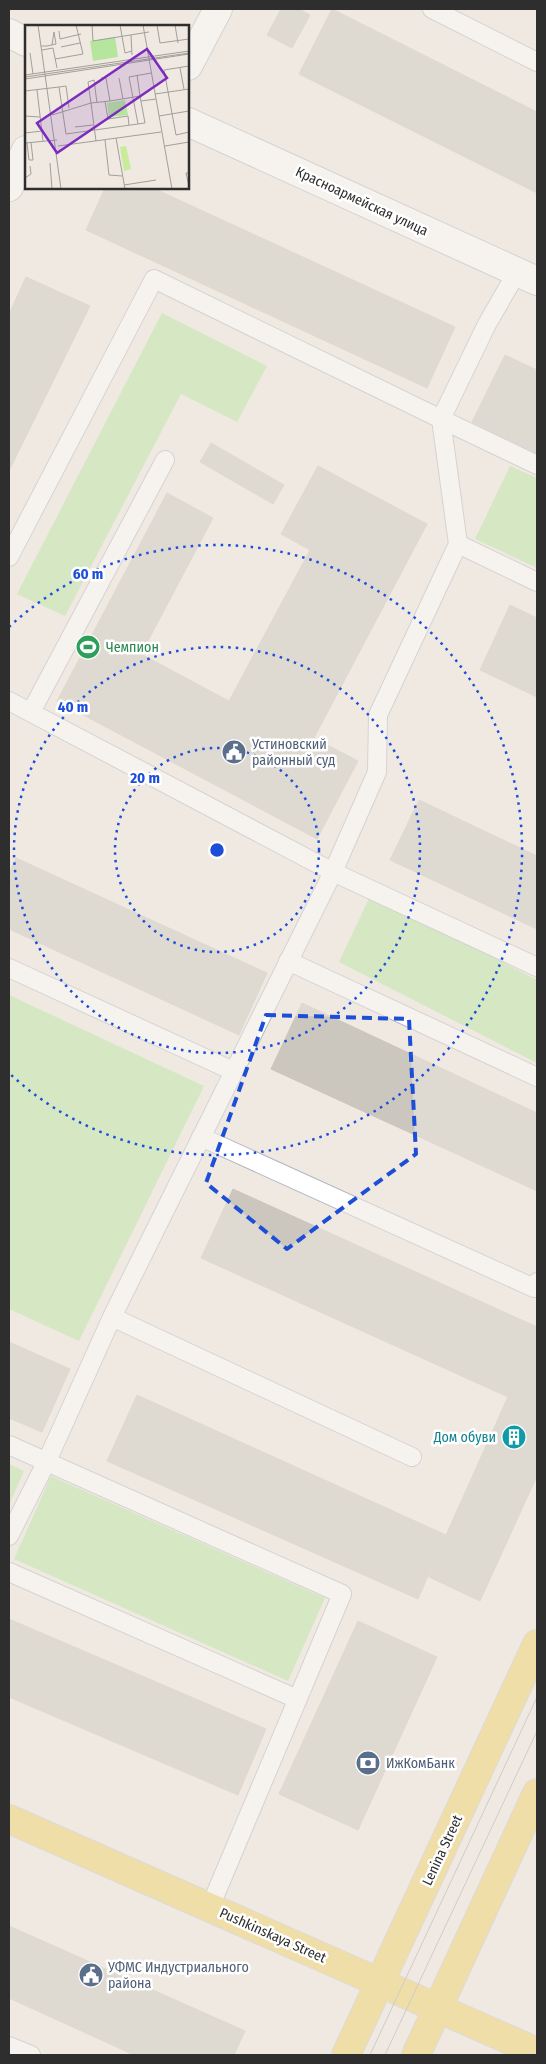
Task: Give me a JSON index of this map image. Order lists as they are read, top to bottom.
{
  "streets": {
    "main road": ["Lenina Street", "Pushkinskaya Street"],
    "street": ["Красноармейская улица"]
  },
  "crossings": [
    ["Lenina Street", "Pushkinskaya Street"]
  ],
  "places": {
    "sports": ["Чемпион"],
    "public building": ["Устиновский районный суд", "УФМС Индустриального района"],
    "building": ["Дом обуви"],
    "bank": ["ИжКомБанк"]
  },
  "rings": ["60 m", "40 m", "20 m"]
}
